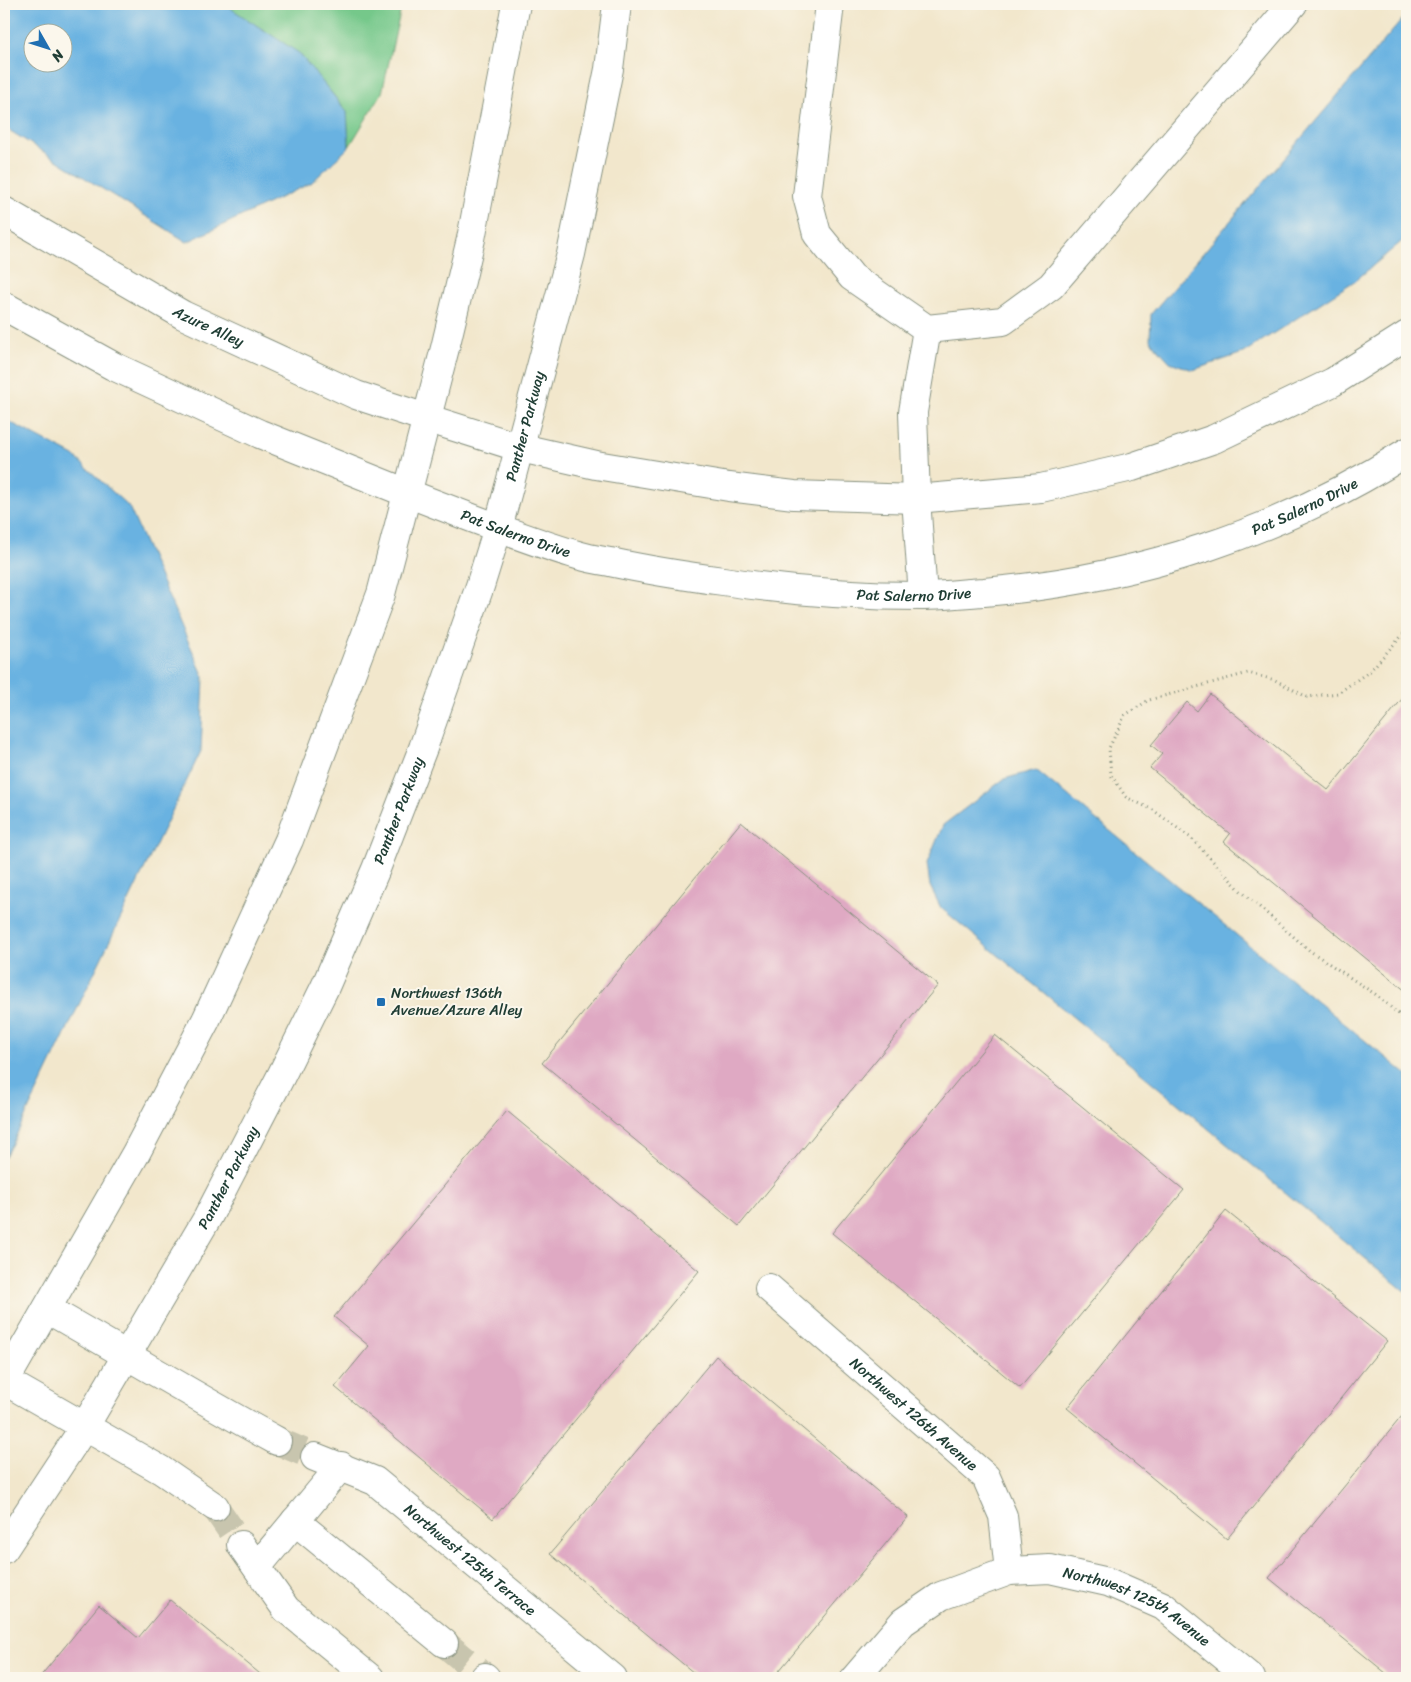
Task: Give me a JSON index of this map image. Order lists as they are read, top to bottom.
{
  "streets": {
    "main road": [
      "Azure Alley",
      "Panther Parkway",
      "Pat Salerno Drive",
      "Northwest 126th Avenue",
      "Northwest 125th Terrace",
      "Northwest 125th Avenue"
    ]
  },
  "crossings": [
    ["Panther Parkway", "Pat Salerno Drive"],
    ["Northwest 126th Avenue", "Northwest 125th Avenue"]
  ],
  "places": {
    "transit": ["Northwest 136th Avenue/Azure Alley"]
  },
  "north": "bottom right"
}
